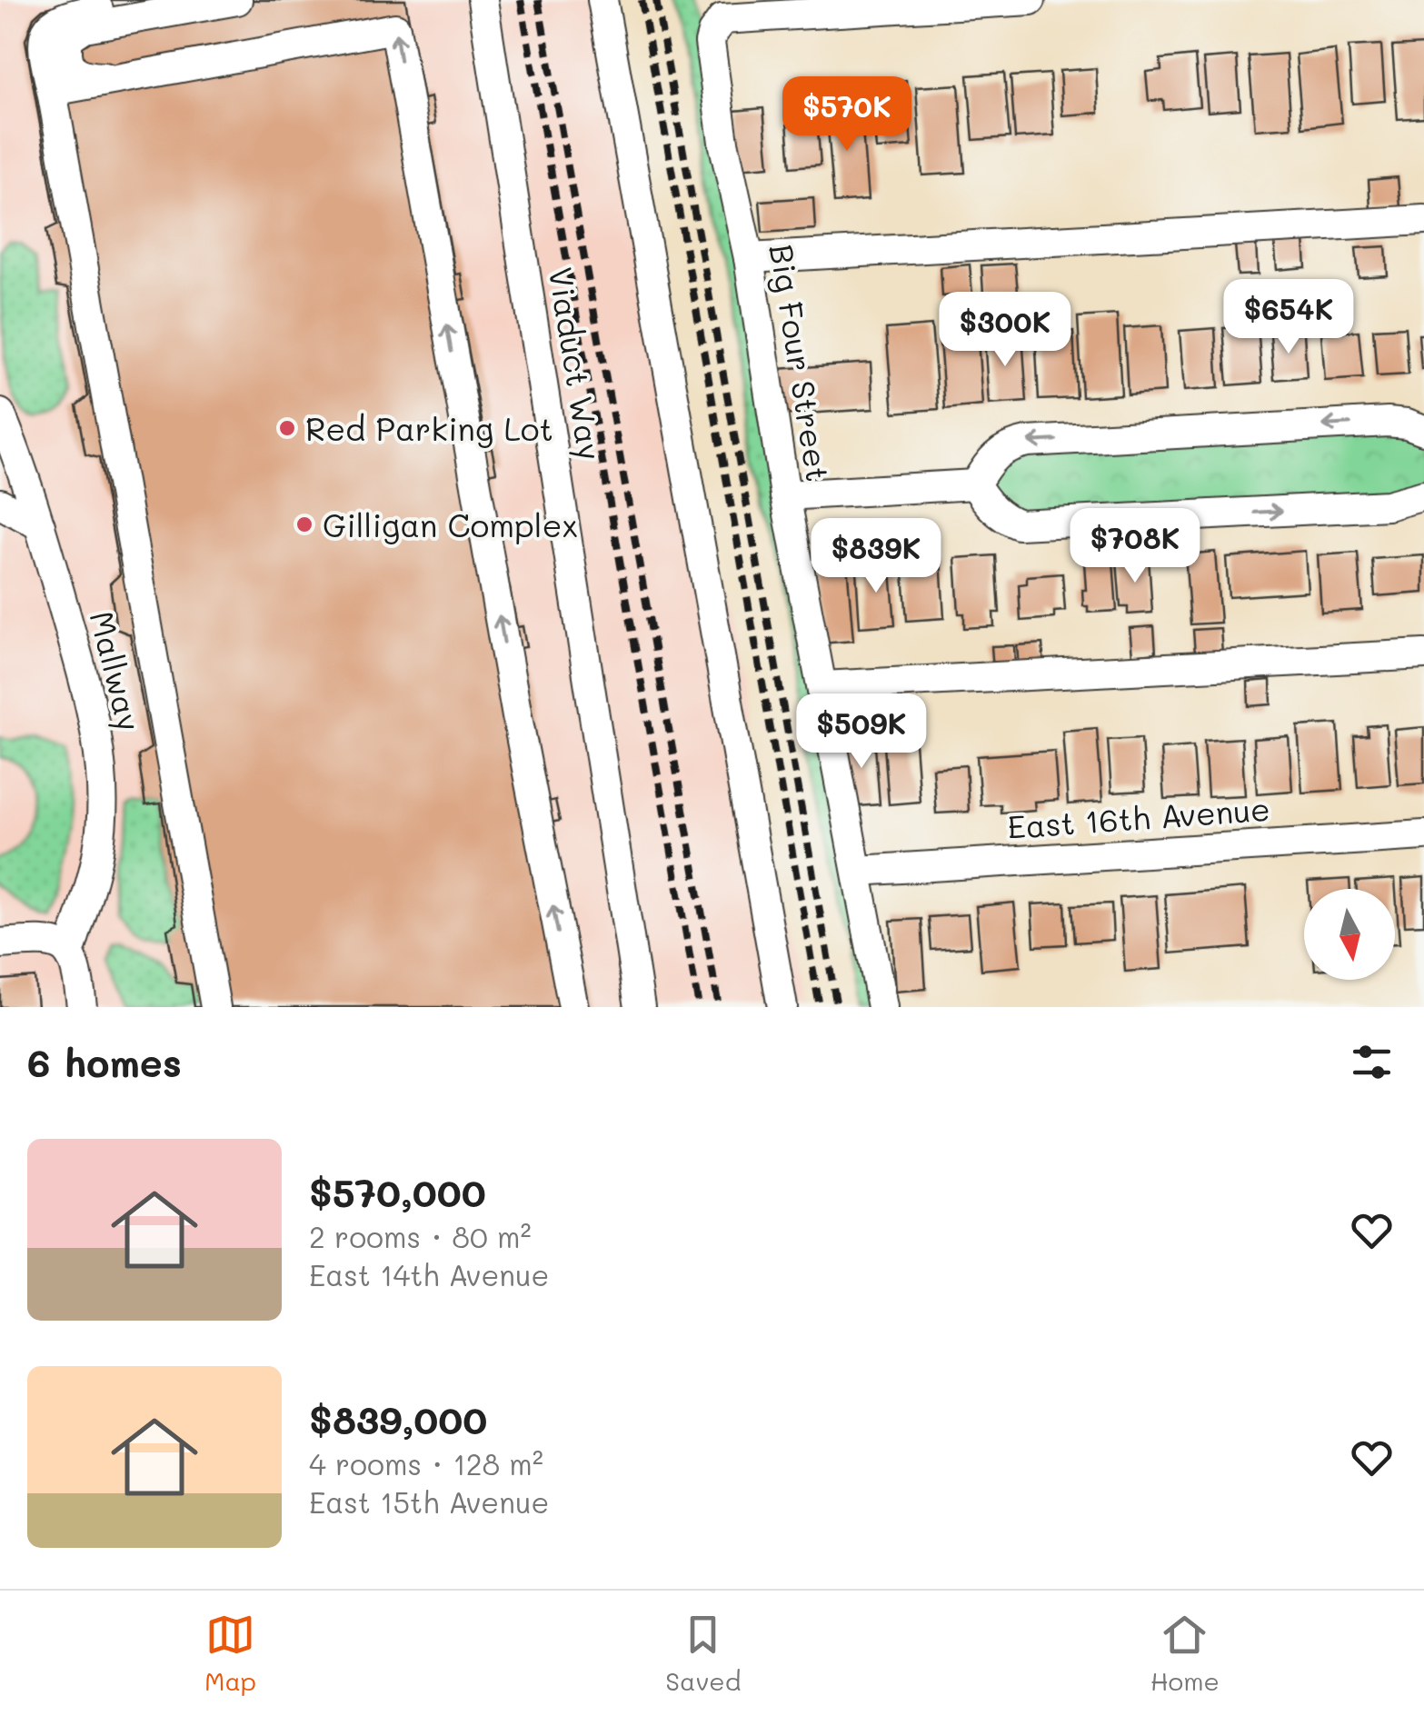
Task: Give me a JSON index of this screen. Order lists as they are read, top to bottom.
{
  "streets": {
    "street": [
      "Big Four Street",
      "Viaduct Way",
      "Mallway",
      "East 16th Avenue"
    ]
  },
  "crossings": [
    ["Big Four Street", "East 16th Avenue"]
  ],
  "places": ["Red Parking Lot", "Gilligan Complex"],
  "north": "bottom",
  "page": {
    "price": [
      "$570K",
      "$654K",
      "$300K",
      "$708K",
      "$839K",
      "$509K"
    ],
    "heading": "6 homes",
    "list": [
      {
        "name": "$570,000",
        "note": "2 rooms · 80 m² · East 14th Avenue"
      },
      {
        "name": "$839,000",
        "note": "4 rooms · 128 m² · East 15th Avenue"
      }
    ],
    "tabs": ["Map", "Saved", "Home"]
  }
}
